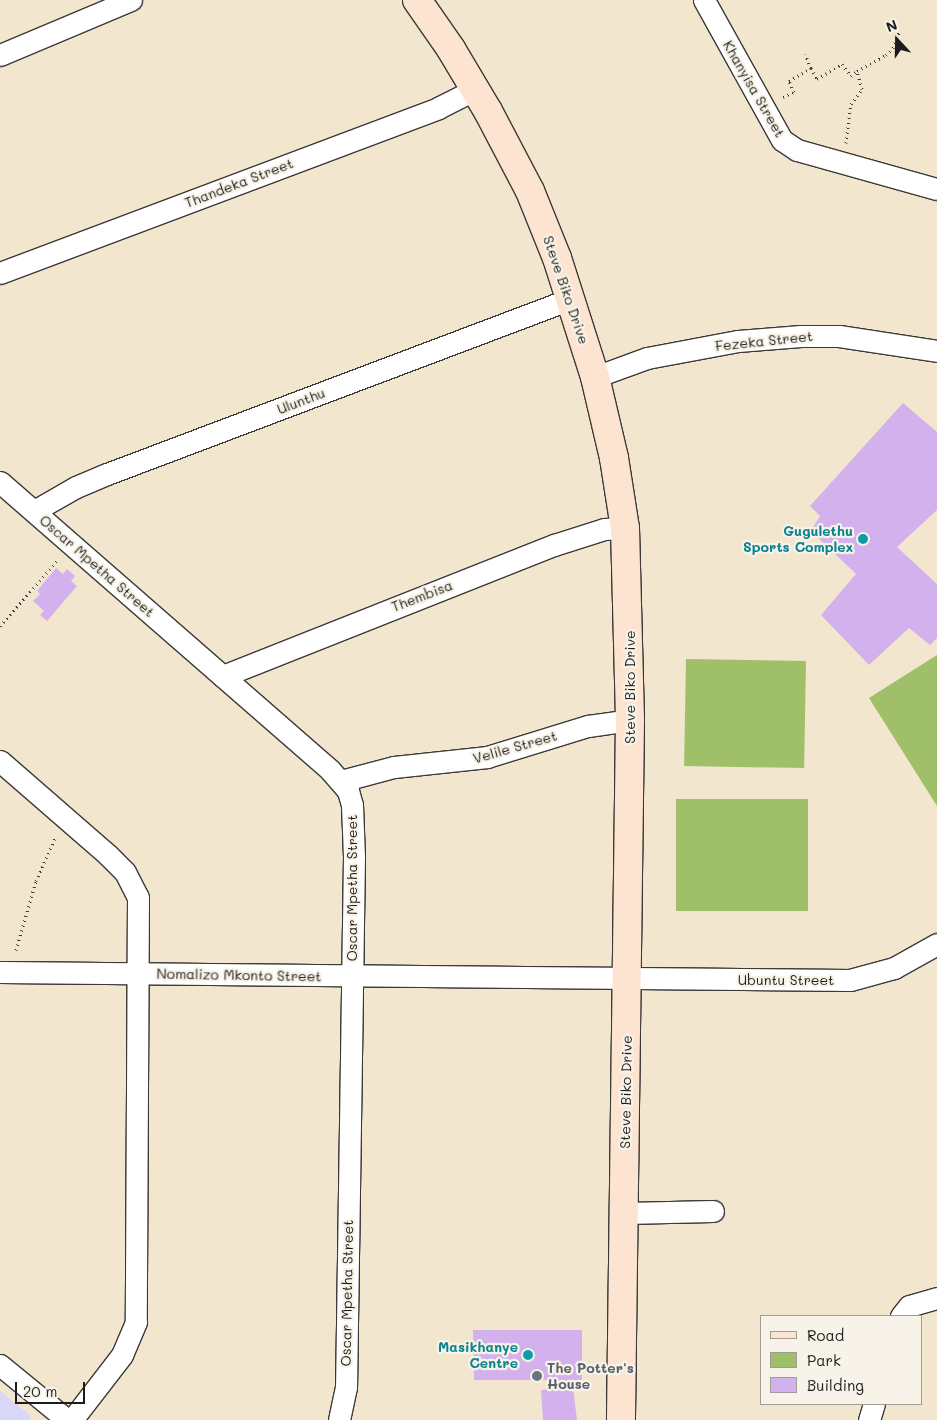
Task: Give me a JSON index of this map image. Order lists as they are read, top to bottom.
{
  "streets": {
    "main road": ["Steve Biko Drive"],
    "street": [
      "Khanyisa Street",
      "Thandeka Street",
      "Fezeka Street",
      "Ulunthu",
      "Oscar Mpetha Street",
      "Thembisa",
      "Velile Street",
      "Nomalizo Mkonto Street",
      "Ubuntu Street"
    ]
  },
  "crossings": [
    ["Thandeka Street", "Steve Biko Drive"],
    ["Steve Biko Drive", "Fezeka Street"],
    ["Steve Biko Drive", "Ulunthu"],
    ["Steve Biko Drive", "Thembisa"],
    ["Steve Biko Drive", "Velile Street"],
    ["Steve Biko Drive", "Nomalizo Mkonto Street"],
    ["Steve Biko Drive", "Ubuntu Street"],
    ["Ulunthu", "Oscar Mpetha Street"],
    ["Oscar Mpetha Street", "Thembisa"],
    ["Oscar Mpetha Street", "Velile Street"],
    ["Oscar Mpetha Street", "Nomalizo Mkonto Street"],
    ["Nomalizo Mkonto Street", "Ubuntu Street"]
  ],
  "places": ["Gugulethu Sports Complex", "Masikhanye Centre", "The Potter's House"],
  "legend": ["Road", "Park", "Building"],
  "scale_bar": "20 m",
  "north": "top"
}
